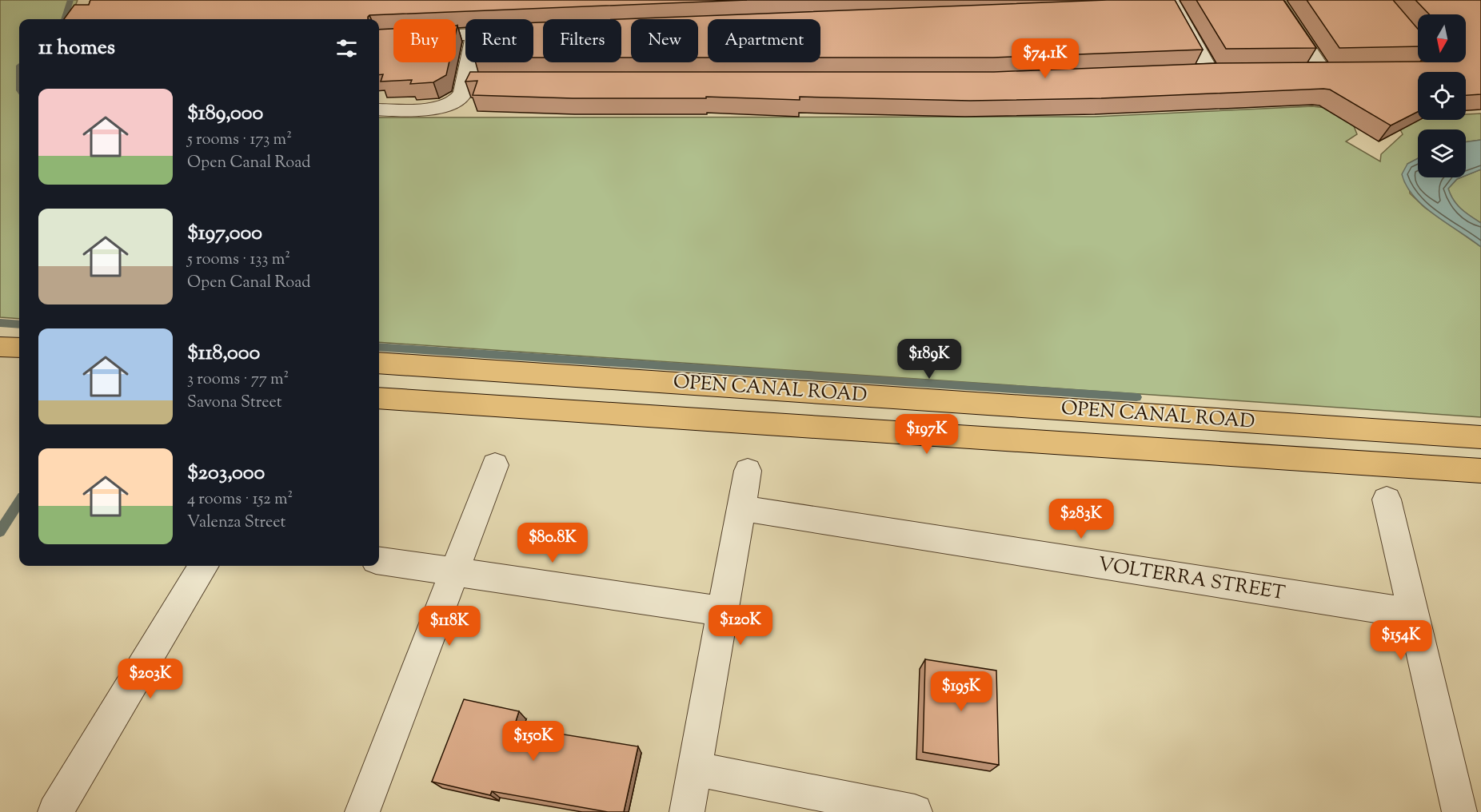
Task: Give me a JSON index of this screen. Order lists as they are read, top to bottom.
{
  "streets": {
    "main road": ["OPEN CANAL ROAD"],
    "street": ["VOLTERRA STREET"]
  },
  "north": "bottom",
  "page": {
    "chip": [
      "Buy",
      "Rent",
      "Filters",
      "New",
      "Apartment"
    ],
    "heading": "11 homes",
    "price": [
      "$74.1K",
      "$189K",
      "$197K",
      "$283K",
      "$80.8K",
      "$120K",
      "$118K",
      "$154K",
      "$203K",
      "$195K",
      "$150K"
    ],
    "list": [
      {
        "name": "$189,000",
        "note": "5 rooms · 173 m² · Open Canal Road"
      },
      {
        "name": "$197,000",
        "note": "5 rooms · 133 m² · Open Canal Road"
      },
      {
        "name": "$118,000",
        "note": "3 rooms · 77 m² · Savona Street"
      },
      {
        "name": "$203,000",
        "note": "4 rooms · 152 m² · Valenza Street"
      }
    ]
  }
}
